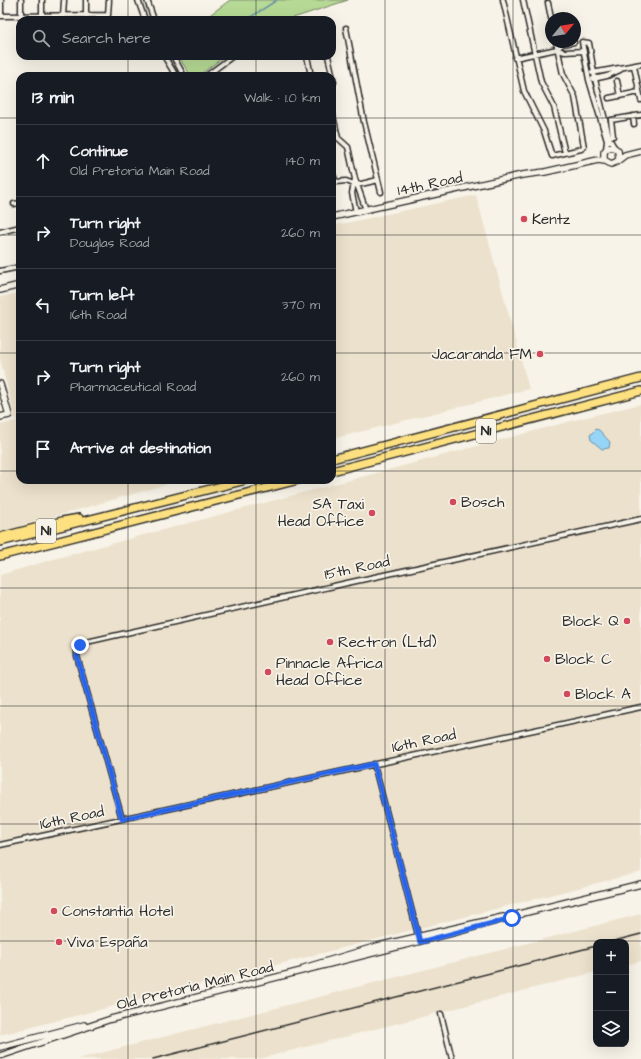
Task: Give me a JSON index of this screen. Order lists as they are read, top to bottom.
{
  "streets": {
    "highway": ["N1"],
    "main road": ["14th Road", "Old Pretoria Main Road"],
    "street": ["15th Road", "16th Road"]
  },
  "crossings": [
    ["15th Road", "16th Road"]
  ],
  "places": [
    "Kentz",
    "Jacaranda FM",
    "Bosch",
    "SA Taxi Head Office",
    "Block Q",
    "Rectron (Ltd)",
    "Block C",
    "Pinnacle Africa Head Office",
    "Block A",
    "Constantia Hotel",
    "Viva España"
  ],
  "north": "top right",
  "page": {
    "search": "Search here",
    "heading": ["13 min", "Walk · 1.0 km"],
    "list": [
      ["Continue", "Old Pretoria Main Road", "140 m"],
      ["Turn right", "Douglas Road", "260 m"],
      ["Turn left", "16th Road", "370 m"],
      ["Turn right", "Pharmaceutical Road", "260 m"],
      "Arrive at destination"
    ],
    "map_buttons": ["+", "−"]
  }
}
